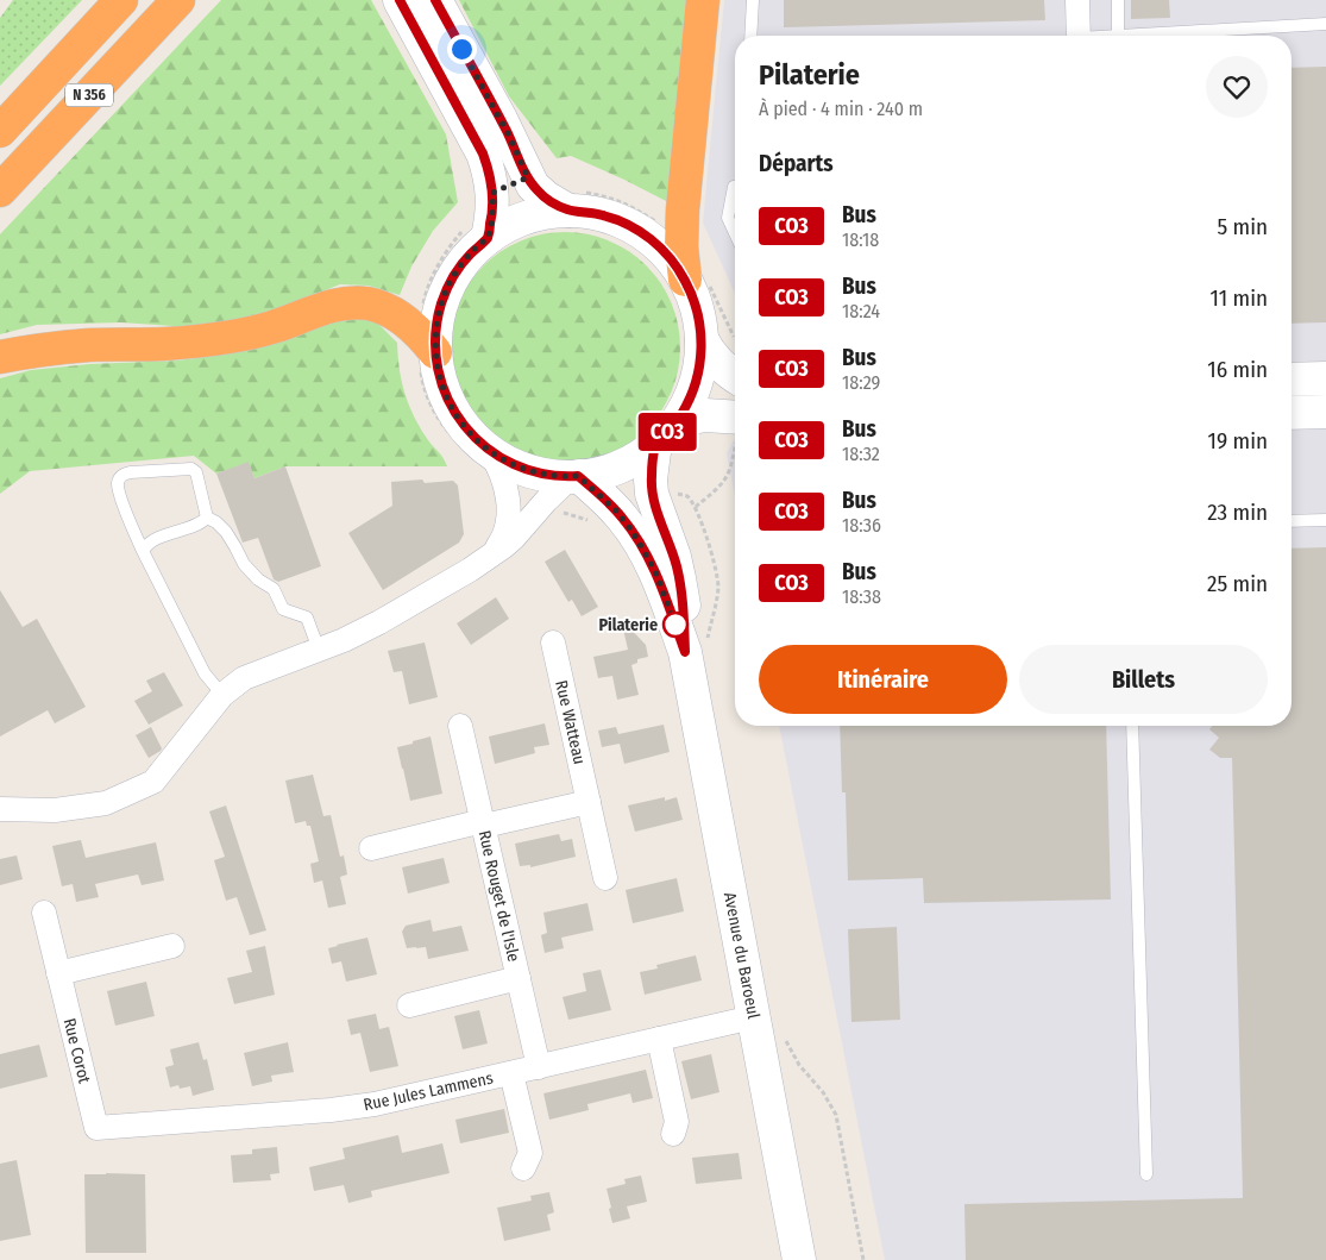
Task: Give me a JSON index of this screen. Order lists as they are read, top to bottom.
{
  "streets": {
    "highway": ["N 356"],
    "main road": ["Avenue du Baroeul"],
    "street": [
      "Rue Watteau",
      "Rue Rouget de l'Isle",
      "Rue Corot",
      "Rue Jules Lammens"
    ]
  },
  "crossings": [
    ["Rue Rouget de l'Isle", "Rue Jules Lammens"],
    ["Avenue du Baroeul", "Rue Jules Lammens"],
    ["Rue Corot", "Rue Jules Lammens"]
  ],
  "places": ["Pilaterie"],
  "lines": ["bus line CO3"],
  "page": {
    "on_map": "CO3",
    "heading": [
      ["Pilaterie", "À pied · 4 min · 240 m"],
      "Départs"
    ],
    "list": [
      {
        "mark": "CO3",
        "name": "Bus",
        "note": "18:18",
        "value": "5 min"
      },
      {
        "mark": "CO3",
        "name": "Bus",
        "note": "18:24",
        "value": "11 min"
      },
      {
        "mark": "CO3",
        "name": "Bus",
        "note": "18:29",
        "value": "16 min"
      },
      {
        "mark": "CO3",
        "name": "Bus",
        "note": "18:32",
        "value": "19 min"
      },
      {
        "mark": "CO3",
        "name": "Bus",
        "note": "18:36",
        "value": "23 min"
      },
      {
        "mark": "CO3",
        "name": "Bus",
        "note": "18:38",
        "value": "25 min"
      }
    ],
    "buttons": ["Itinéraire", "Billets"]
  }
}
